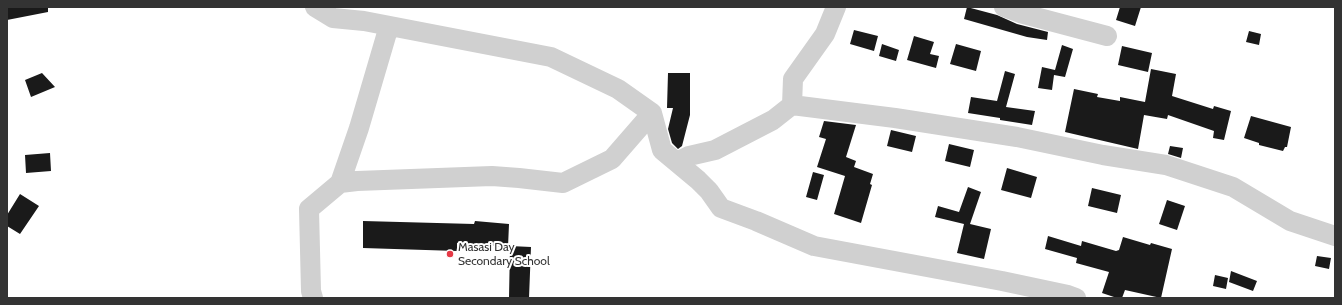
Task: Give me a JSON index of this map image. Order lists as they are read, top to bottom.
{
  "places": ["Masasi Day Secondary School"]
}
